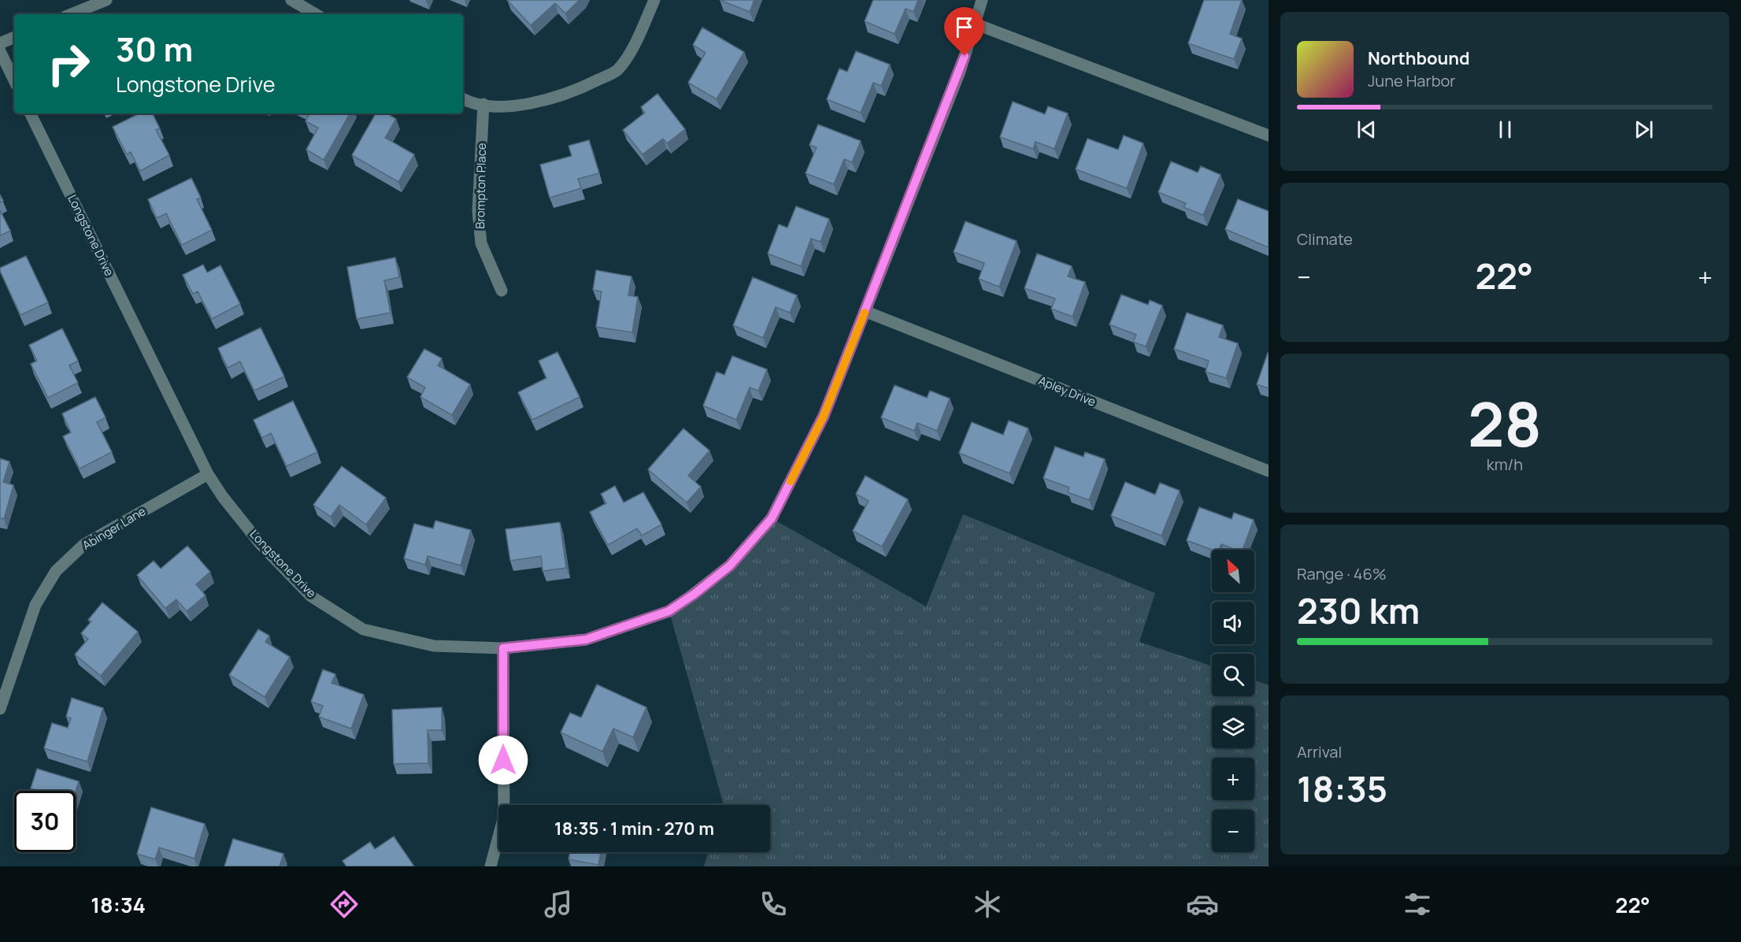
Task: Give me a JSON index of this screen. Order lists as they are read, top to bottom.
{
  "streets": {
    "street": [
      "Brompton Place",
      "Longstone Drive",
      "Apley Drive",
      "Abinger Lane"
    ]
  },
  "crossings": [
    ["Longstone Drive", "Apley Drive"],
    ["Longstone Drive", "Abinger Lane"]
  ],
  "north": "top left",
  "page": {
    "turn": ["30 m", "Longstone Drive"],
    "song": ["Northbound", "June Harbor"],
    "tile": [
      "Climate",
      ["28", "km/h"],
      ["Range · 46%", "230 km"],
      ["Arrival", "18:35"]
    ],
    "heat": ["−", "22°", "+"],
    "map_buttons": ["+", "−"],
    "limit": "30",
    "trip": "18:35 · 1 min · 270 m",
    "tabs": ["18:34", "22°"]
  }
}
